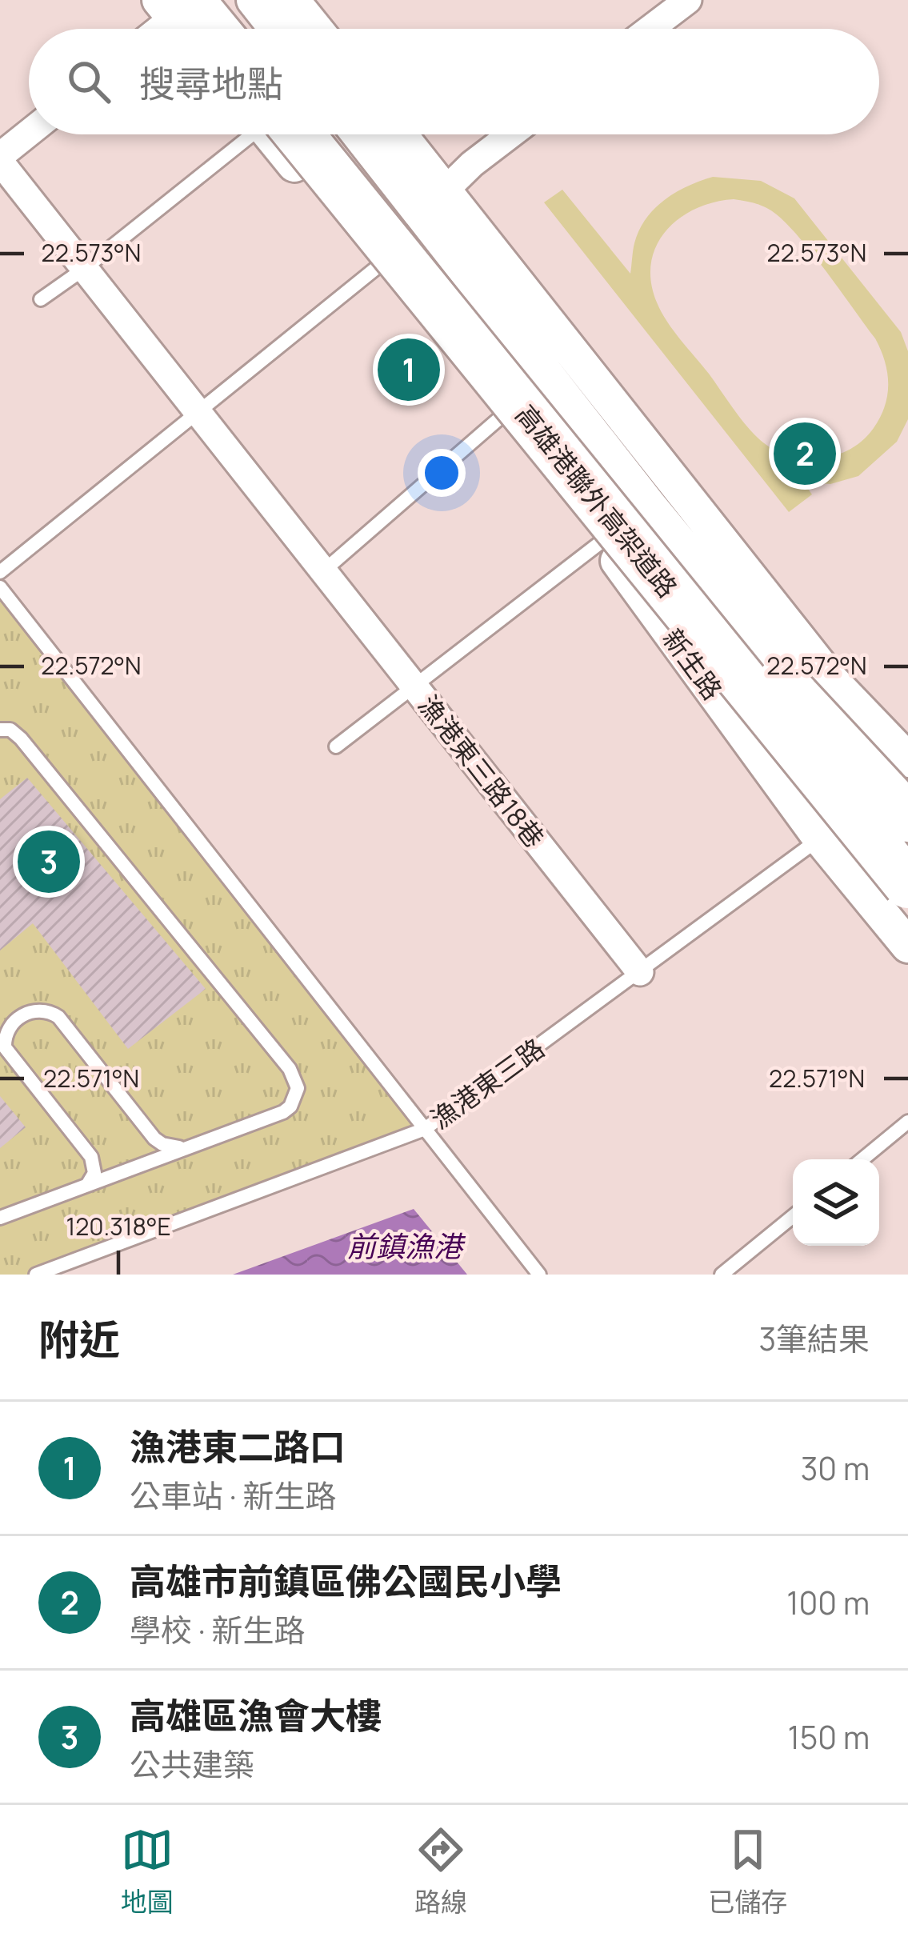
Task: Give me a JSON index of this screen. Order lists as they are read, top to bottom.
{
  "streets": {
    "highway": ["高雄港聯外高架道路"],
    "street": ["新生路", "漁港東三路18巷"],
    "lane": ["漁港東三路"]
  },
  "crossings": [
    ["新生路", "漁港東三路"],
    ["漁港東三路18巷", "漁港東三路"]
  ],
  "water": ["前鎮漁港"],
  "page": {
    "search": "搜尋地點",
    "pins": ["1", "2", "3"],
    "heading": ["附近", "3筆結果"],
    "list": [
      {
        "mark": "1",
        "name": "漁港東二路口",
        "note": "公車站 · 新生路",
        "value": "30 m"
      },
      {
        "mark": "2",
        "name": "高雄市前鎮區佛公國民小學",
        "note": "學校 · 新生路",
        "value": "100 m"
      },
      {
        "mark": "3",
        "name": "高雄區漁會大樓",
        "note": "公共建築",
        "value": "150 m"
      }
    ],
    "nav": ["地圖", "路線", "已儲存"]
  },
  "coordinates": [
    "22.573°N",
    "22.572°N",
    "22.571°N",
    "120.318°E"
  ]
}
